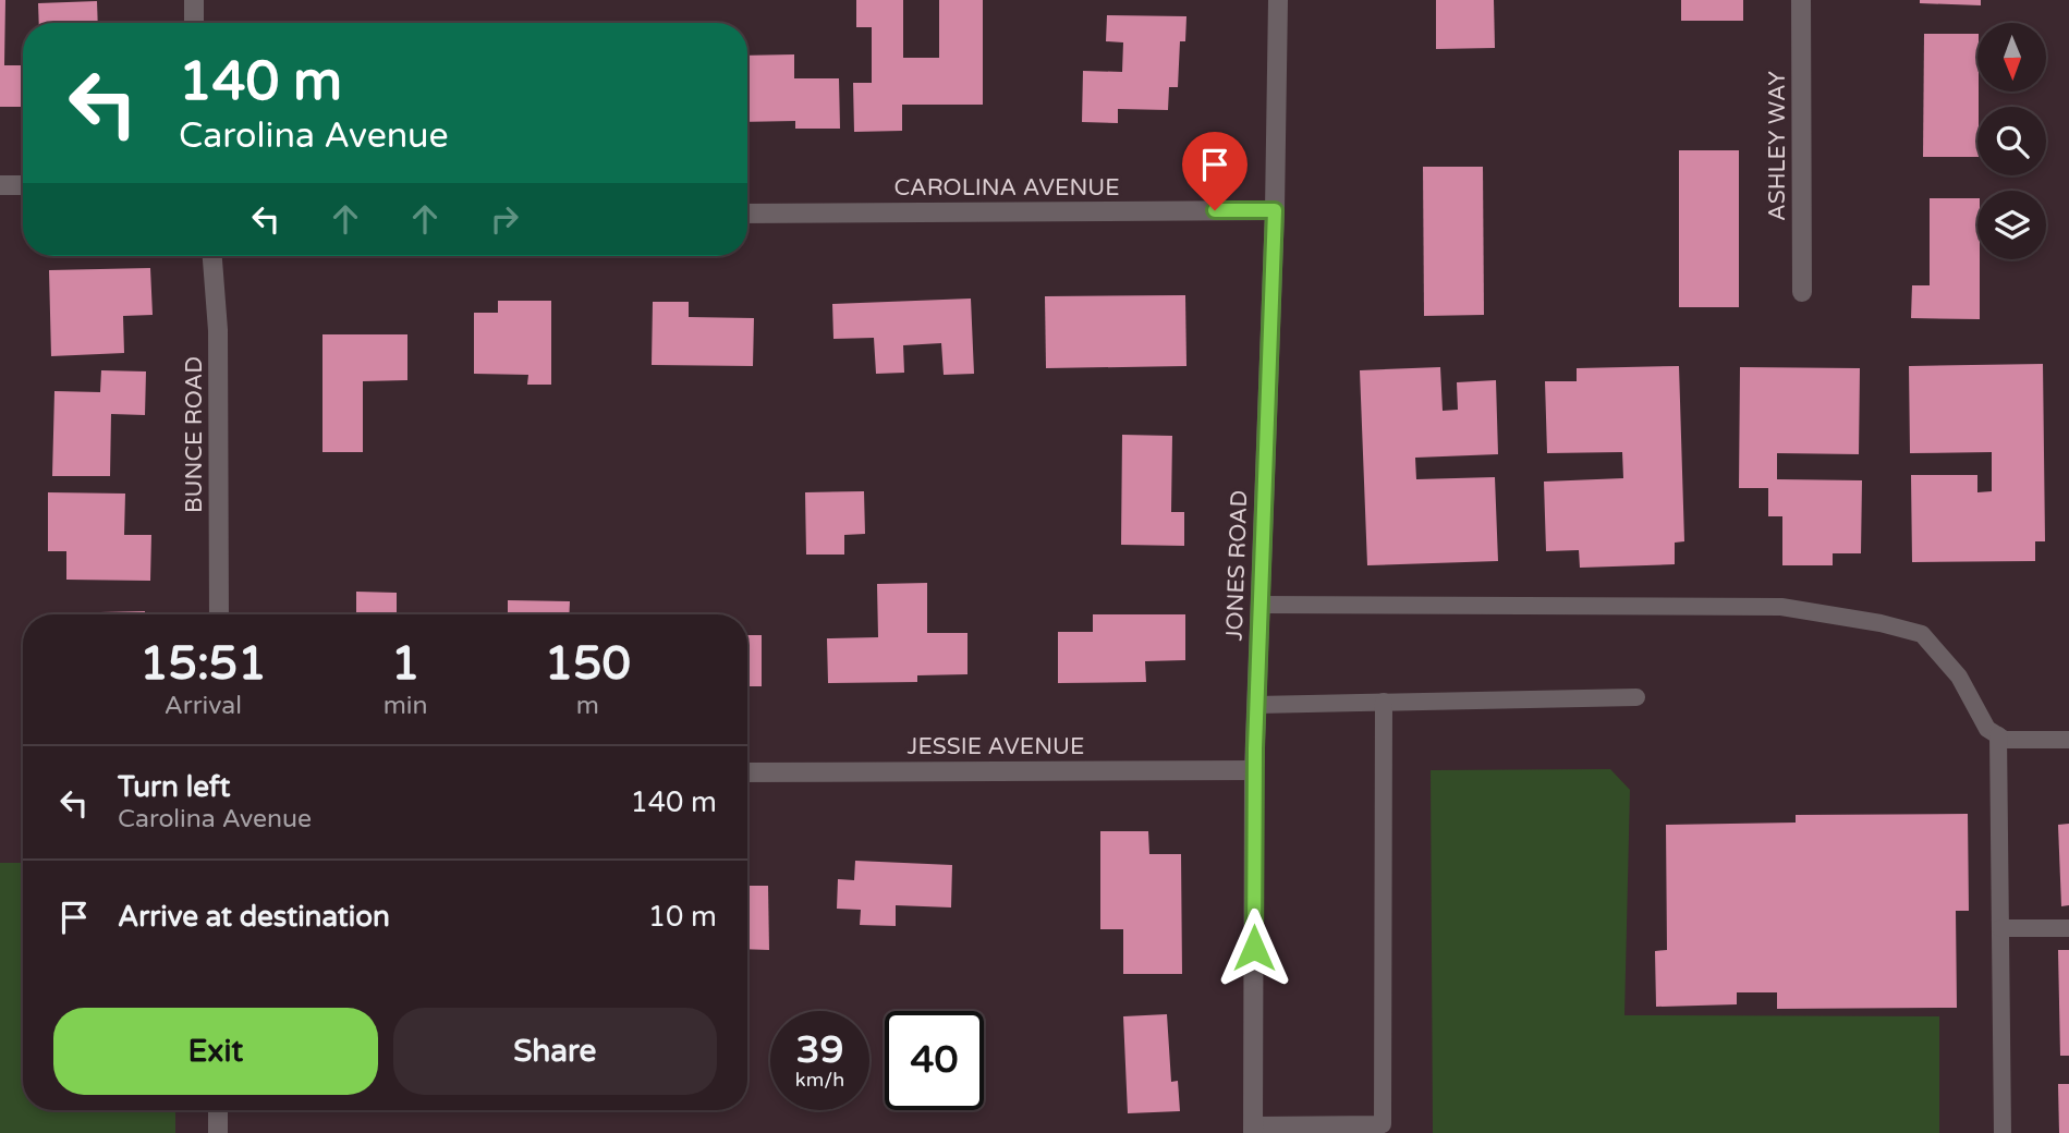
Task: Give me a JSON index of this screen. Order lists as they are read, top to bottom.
{
  "streets": {
    "street": [
      "ASHLEY WAY",
      "CAROLINA AVENUE",
      "BUNCE ROAD",
      "JONES ROAD",
      "JESSIE AVENUE"
    ]
  },
  "crossings": [
    ["CAROLINA AVENUE", "JONES ROAD"],
    ["JONES ROAD", "JESSIE AVENUE"]
  ],
  "north": "bottom",
  "page": {
    "turn": ["140 m", "Carolina Avenue"],
    "eta": [
      "15:51",
      "Arrival",
      "1",
      "min",
      "150",
      "m"
    ],
    "list": [
      {
        "name": "Turn left",
        "note": "Carolina Avenue",
        "value": "140 m"
      },
      {
        "name": "Arrive at destination",
        "value": "10 m"
      }
    ],
    "buttons": ["Exit", "Share"],
    "speed": "39 km/h",
    "limit": "40"
  }
}
